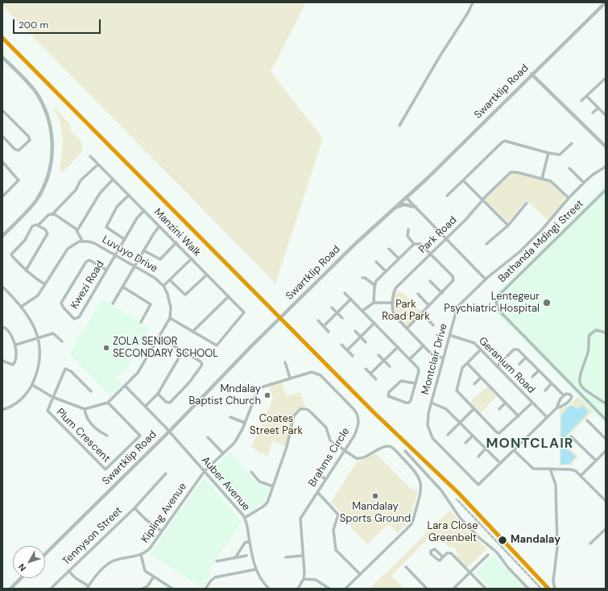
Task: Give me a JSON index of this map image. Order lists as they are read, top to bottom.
{
  "streets": {
    "main road": ["Swartklip Road"],
    "street": [
      "Manzini Walk",
      "Park Road",
      "Bathanda Mdingi Street",
      "Luvuyo Drive",
      "Kwezi Road",
      "Montclair Drive",
      "Geranium Road",
      "Plum Crescent",
      "Brahms Circle",
      "Auber Avenue",
      "Kipling Avenue",
      "Tennyson Street"
    ]
  },
  "crossings": [
    ["Swartklip Road", "Auber Avenue"],
    ["Manzini Walk", "Kwezi Road"],
    ["Park Road", "Montclair Drive"],
    ["Luvuyo Drive", "Kwezi Road"],
    ["Luvuyo Drive", "Plum Crescent"],
    ["Luvuyo Drive", "Auber Avenue"],
    ["Montclair Drive", "Geranium Road"],
    ["Brahms Circle", "Auber Avenue"],
    ["Brahms Circle", "Kipling Avenue"],
    ["Auber Avenue", "Kipling Avenue"],
    ["Kipling Avenue", "Tennyson Street"]
  ],
  "districts": ["MONTCLAIR"],
  "parks": ["Park Road Park", "Coates Street Park", "Lara Close Greenbelt"],
  "places": [
    "Lentegeur Psychiatric Hospital",
    "ZOLA SENIOR SECONDARY SCHOOL",
    "Mndalay Baptist Church",
    "Mandalay Sports Ground",
    "Mandalay"
  ],
  "scale_bar": "200 m",
  "north": "bottom left"
}
